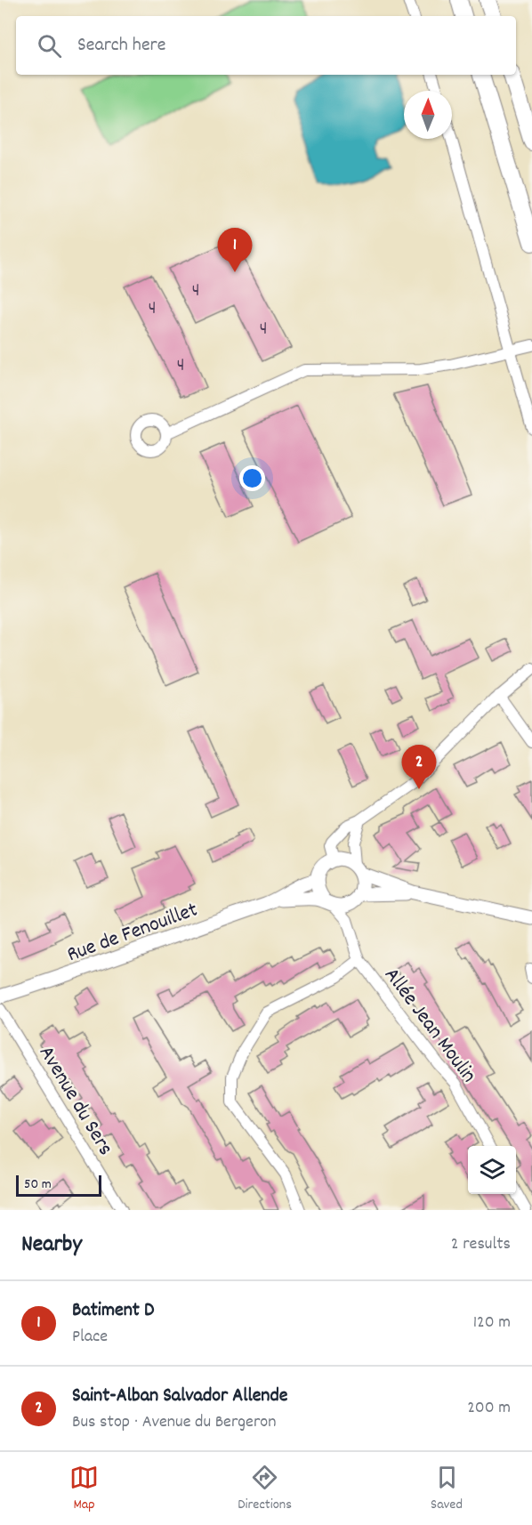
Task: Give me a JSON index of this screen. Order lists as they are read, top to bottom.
{
  "streets": {
    "main road": ["Rue de Fenouillet"],
    "street": ["Allée Jean Moulin", "Avenue du Sers"]
  },
  "crossings": [
    ["Rue de Fenouillet", "Allée Jean Moulin"]
  ],
  "house_numbers": [
    "4",
    "4",
    "4",
    "4"
  ],
  "scale_bar": "50 m",
  "north": "top",
  "page": {
    "search": "Search here",
    "pins": ["1", "2"],
    "scale": "50 m",
    "heading": ["Nearby", "2 results"],
    "list": [
      {
        "mark": "1",
        "name": "Batiment D",
        "note": "Place",
        "value": "120 m"
      },
      {
        "mark": "2",
        "name": "Saint-Alban Salvador Allende",
        "note": "Bus stop · Avenue du Bergeron",
        "value": "200 m"
      }
    ],
    "nav": ["Map", "Directions", "Saved"]
  }
}
